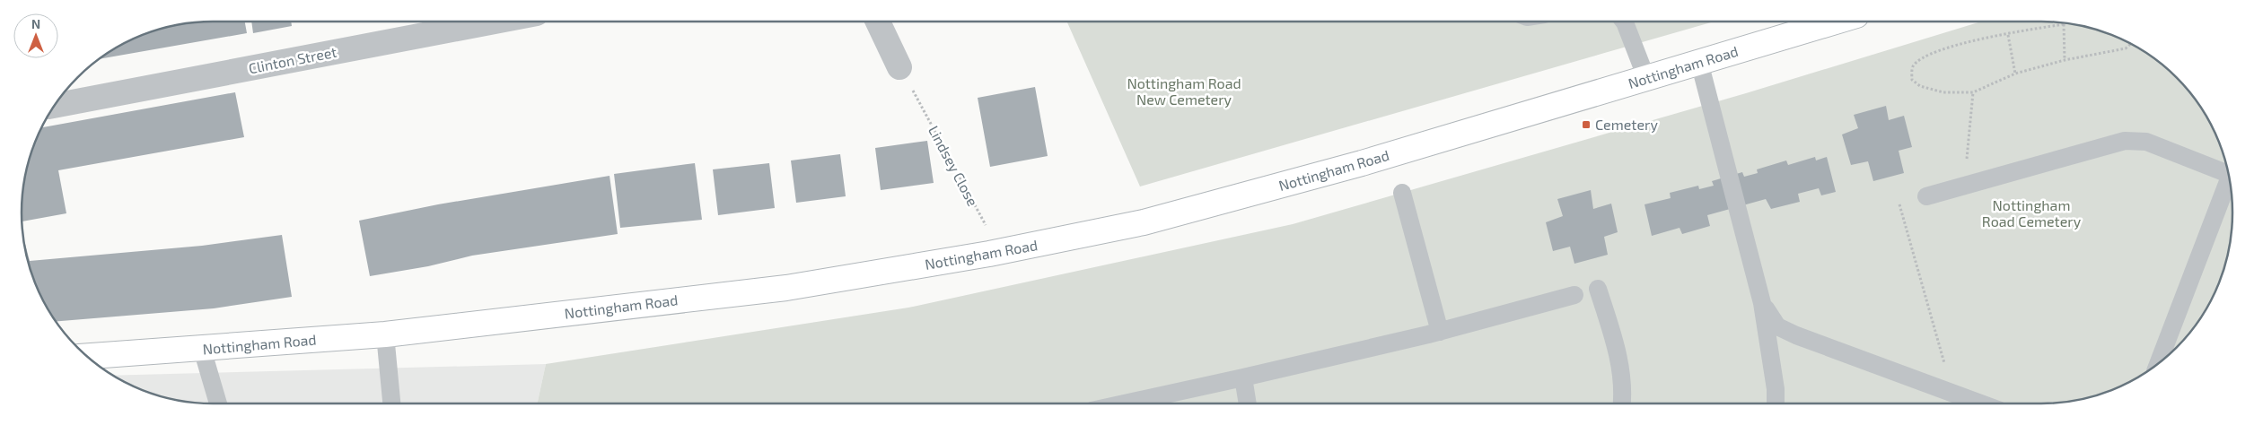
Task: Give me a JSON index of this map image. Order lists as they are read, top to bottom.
{
  "streets": {
    "street": ["Clinton Street", "Nottingham Road"],
    "path": ["Lindsey Close"]
  },
  "parks": ["Nottingham Road New Cemetery", "Nottingham Road Cemetery"],
  "places": {
    "transit": ["Cemetery"]
  },
  "north": "top"
}
